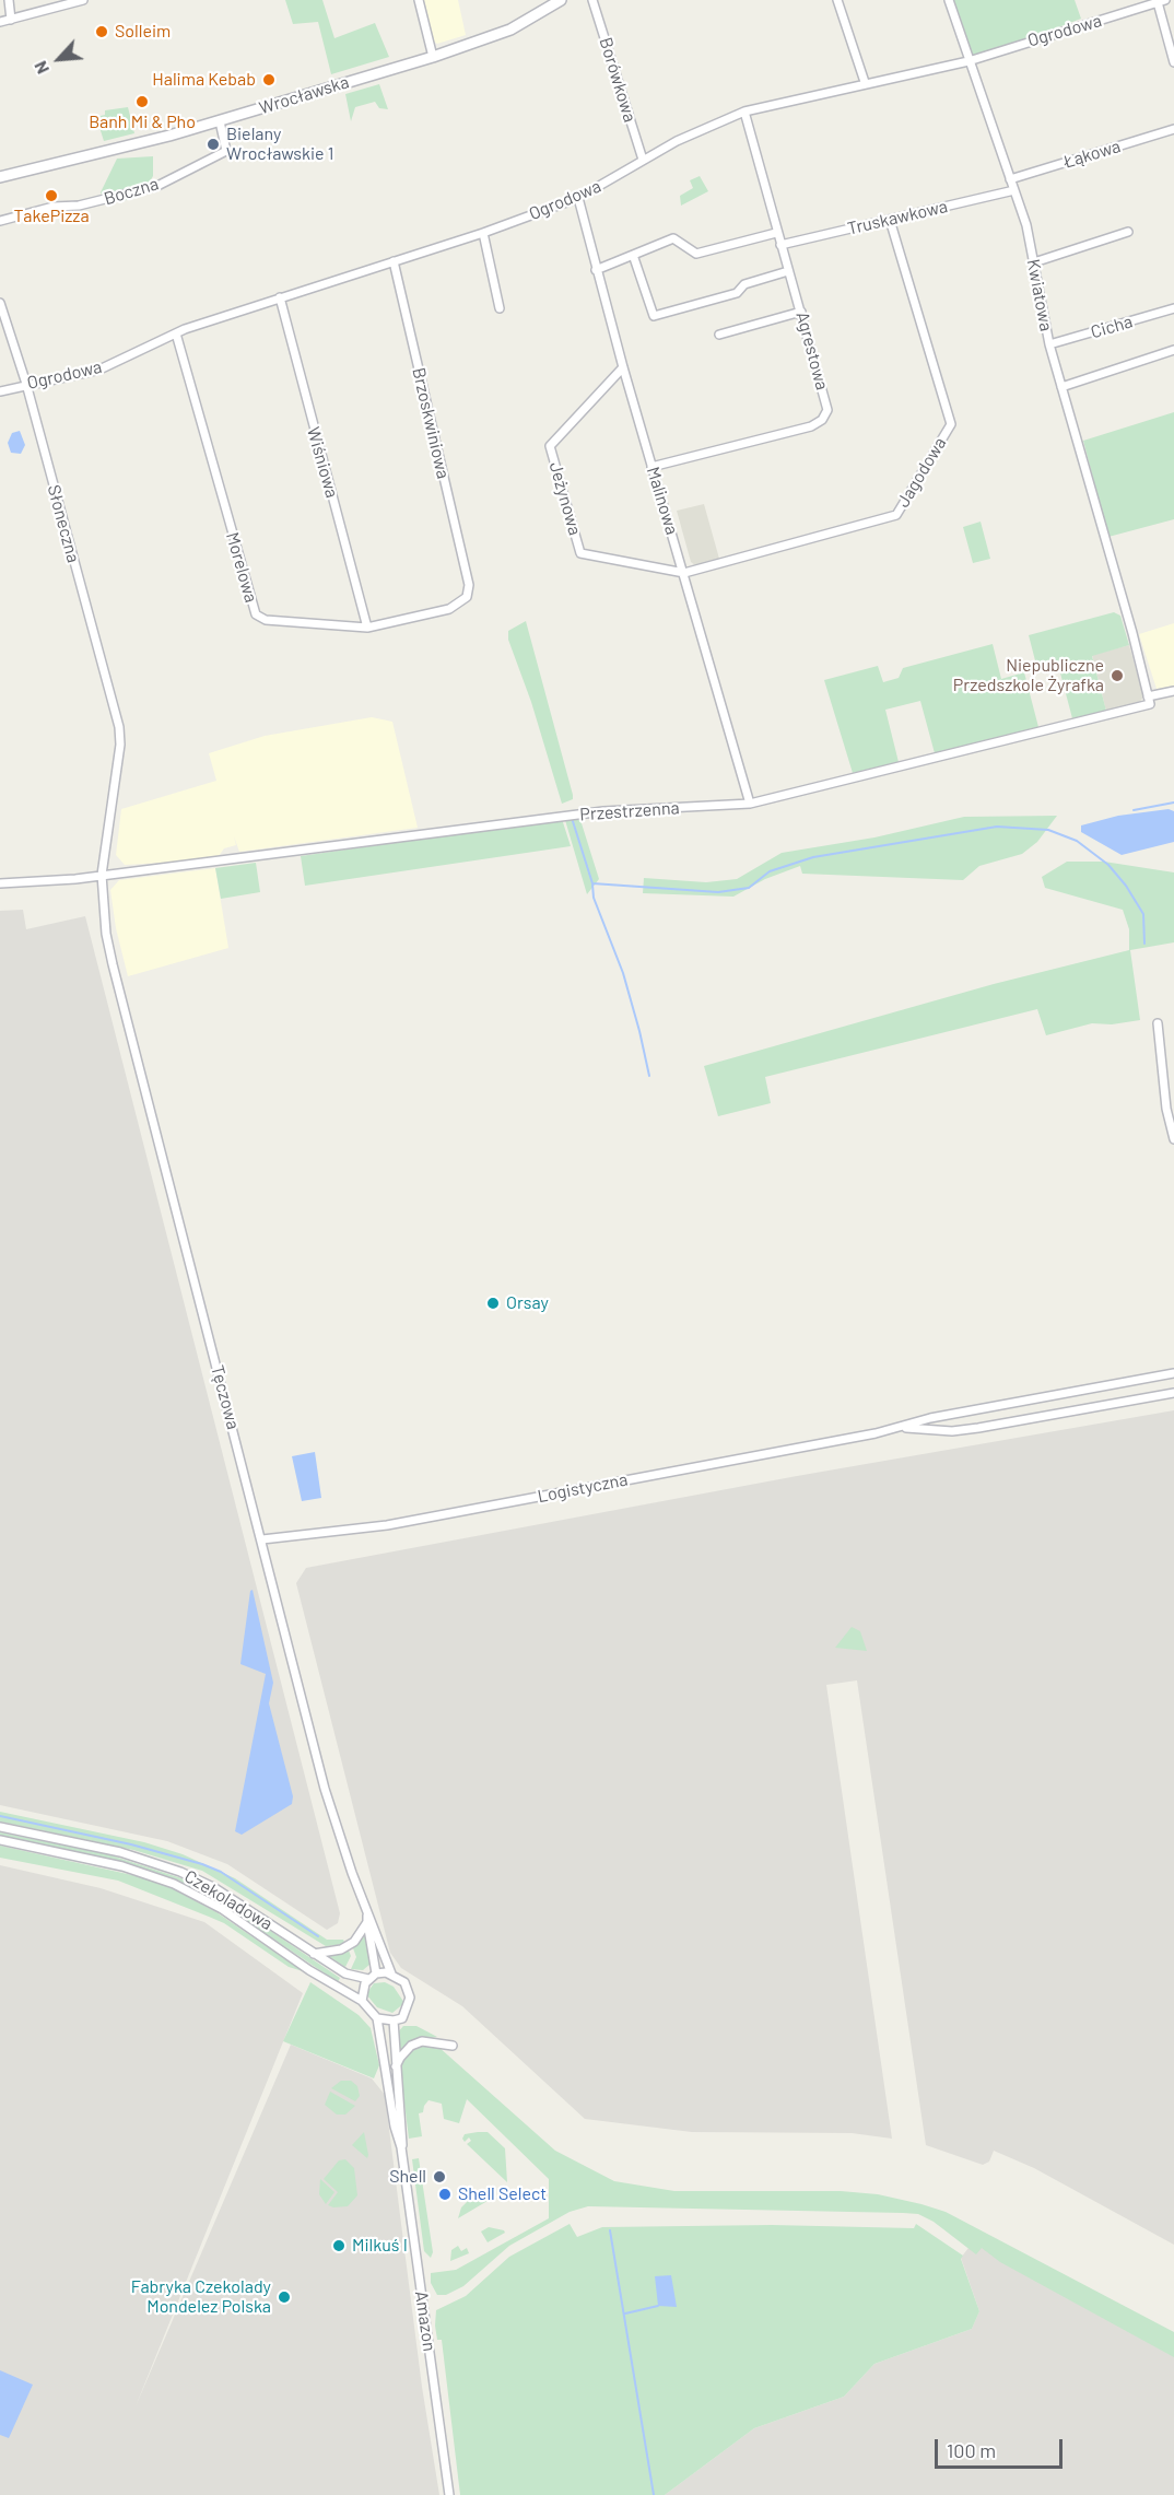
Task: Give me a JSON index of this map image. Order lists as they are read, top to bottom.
{
  "streets": {
    "main road": ["Wrocławska"],
    "street": [
      "Ogrodowa",
      "Borówkowa",
      "Łąkowa",
      "Boczna",
      "Truskawkowa",
      "Kwiatowa",
      "Cicha",
      "Agrestowa",
      "Brzoskwiniowa",
      "Wiśniowa",
      "Jagodowa",
      "Jeżynowa",
      "Malinowa",
      "Słoneczna",
      "Morelowa",
      "Przestrzenna",
      "Tęczowa",
      "Logistyczna",
      "Czekoladowa",
      "Amazon"
    ]
  },
  "crossings": [
    ["Ogrodowa", "Borówkowa"],
    ["Ogrodowa", "Kwiatowa"],
    ["Ogrodowa", "Agrestowa"],
    ["Ogrodowa", "Brzoskwiniowa"],
    ["Ogrodowa", "Wiśniowa"],
    ["Ogrodowa", "Malinowa"],
    ["Ogrodowa", "Słoneczna"],
    ["Ogrodowa", "Morelowa"],
    ["Wrocławska", "Boczna"],
    ["Łąkowa", "Kwiatowa"],
    ["Truskawkowa", "Kwiatowa"],
    ["Truskawkowa", "Agrestowa"],
    ["Truskawkowa", "Jagodowa"],
    ["Kwiatowa", "Cicha"],
    ["Kwiatowa", "Przestrzenna"],
    ["Agrestowa", "Malinowa"],
    ["Brzoskwiniowa", "Morelowa"],
    ["Wiśniowa", "Morelowa"],
    ["Jagodowa", "Jeżynowa"],
    ["Jagodowa", "Malinowa"],
    ["Jeżynowa", "Malinowa"],
    ["Malinowa", "Przestrzenna"],
    ["Słoneczna", "Przestrzenna"],
    ["Słoneczna", "Tęczowa"],
    ["Przestrzenna", "Tęczowa"],
    ["Tęczowa", "Logistyczna"],
    ["Tęczowa", "Czekoladowa"],
    ["Tęczowa", "Amazon"],
    ["Czekoladowa", "Amazon"]
  ],
  "places": [
    "Solleim",
    "Halima Kebab",
    "Banh Mi & Pho",
    "Bielany Wrocławskie 1",
    "TakePizza",
    "Niepubliczne Przedszkole Żyrafka",
    "Orsay",
    "Shell",
    "Shell Select",
    "Milkuś I",
    "Fabryka Czekolady Mondelez Polska"
  ],
  "scale_bar": "100 m",
  "north": "bottom left"
}
